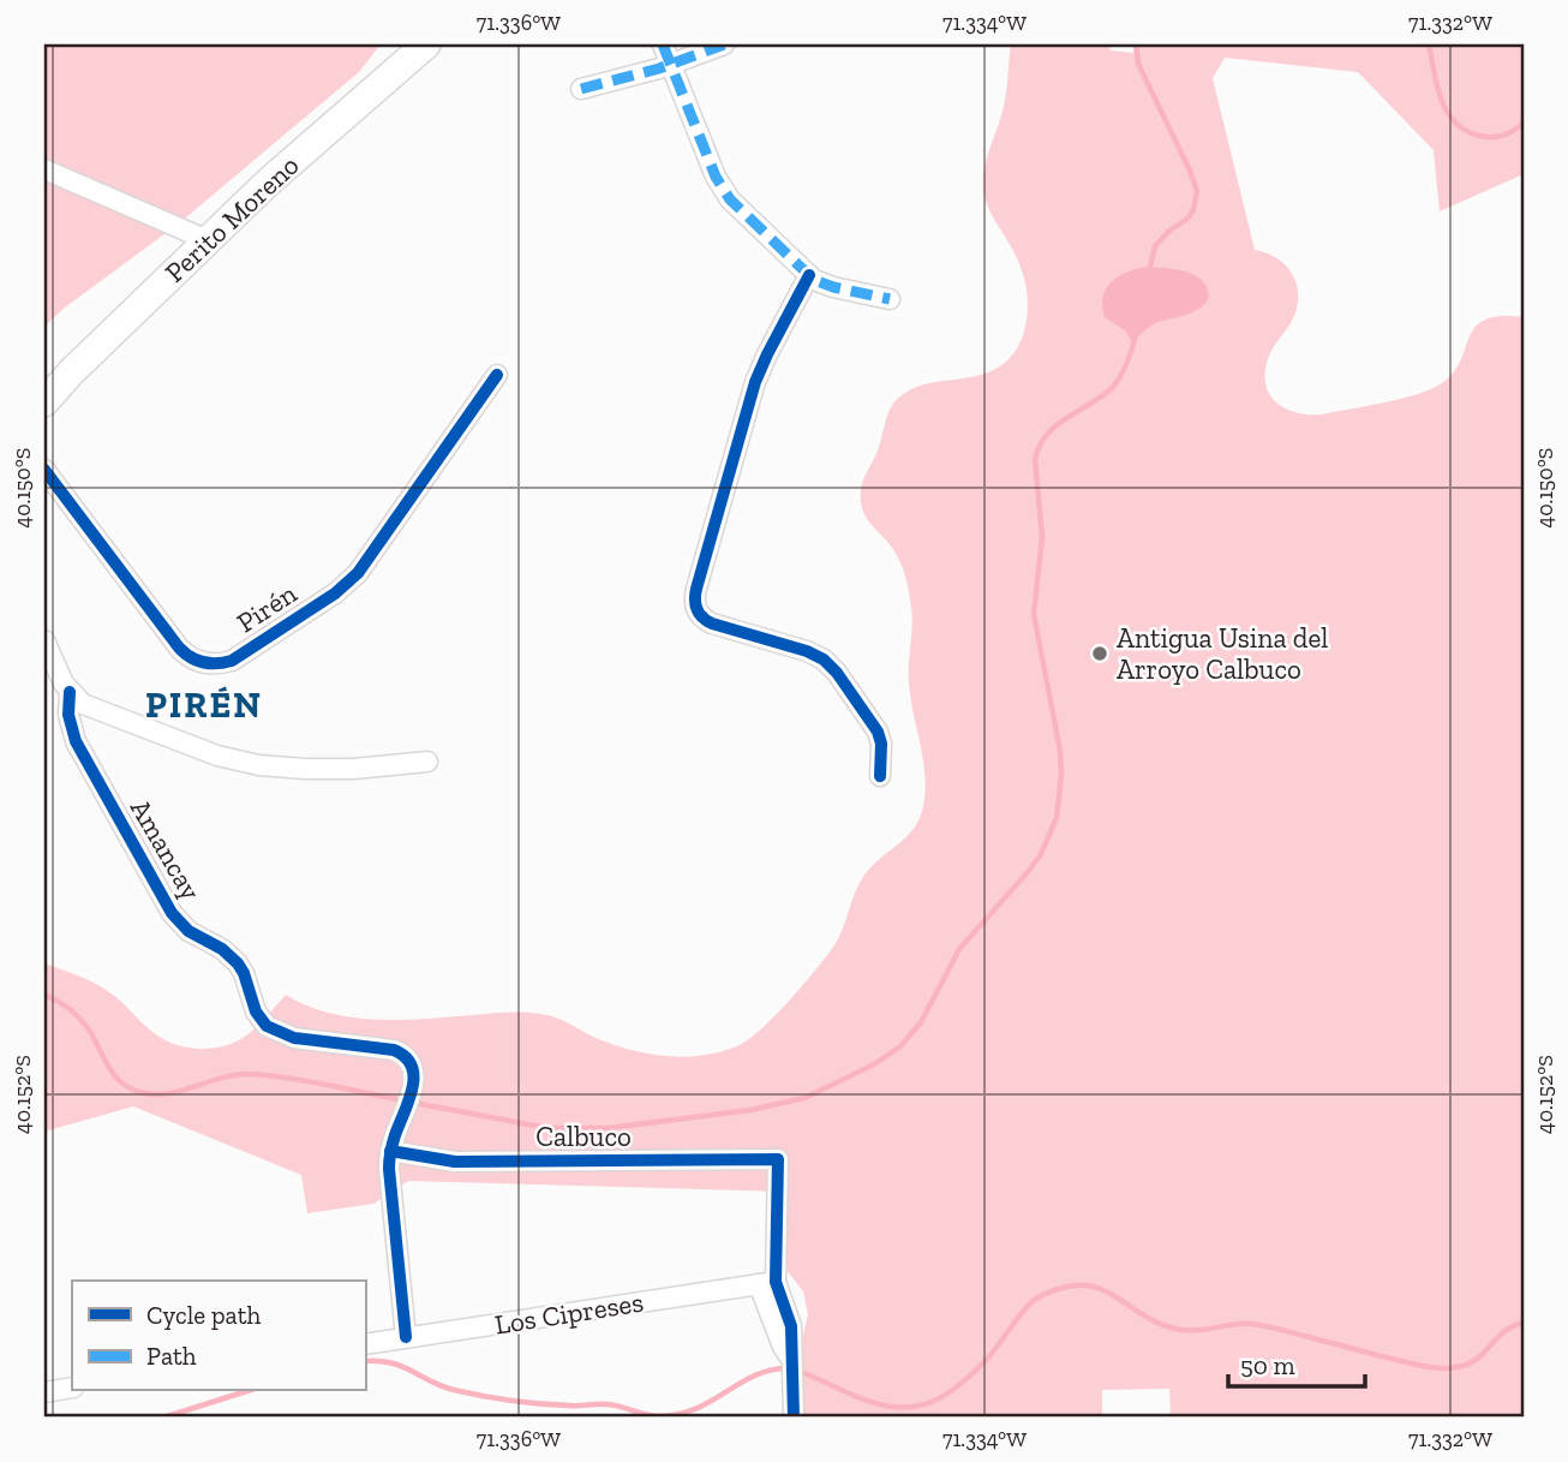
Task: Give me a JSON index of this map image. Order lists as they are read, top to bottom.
{
  "streets": {
    "main road": ["Perito Moreno"],
    "street": [
      "Pirén",
      "Amancay",
      "Calbuco",
      "Los Cipreses"
    ]
  },
  "crossings": [
    ["Amancay", "Calbuco"],
    ["Amancay", "Los Cipreses"],
    ["Calbuco", "Los Cipreses"]
  ],
  "districts": ["PIRÉN"],
  "places": ["Antigua Usina del Arroyo Calbuco"],
  "legend": ["Cycle path", "Path"],
  "scale_bar": "50 m",
  "coordinates": [
    "71.336°W",
    "71.334°W",
    "71.332°W",
    "40.150°S",
    "40.152°S"
  ]
}
